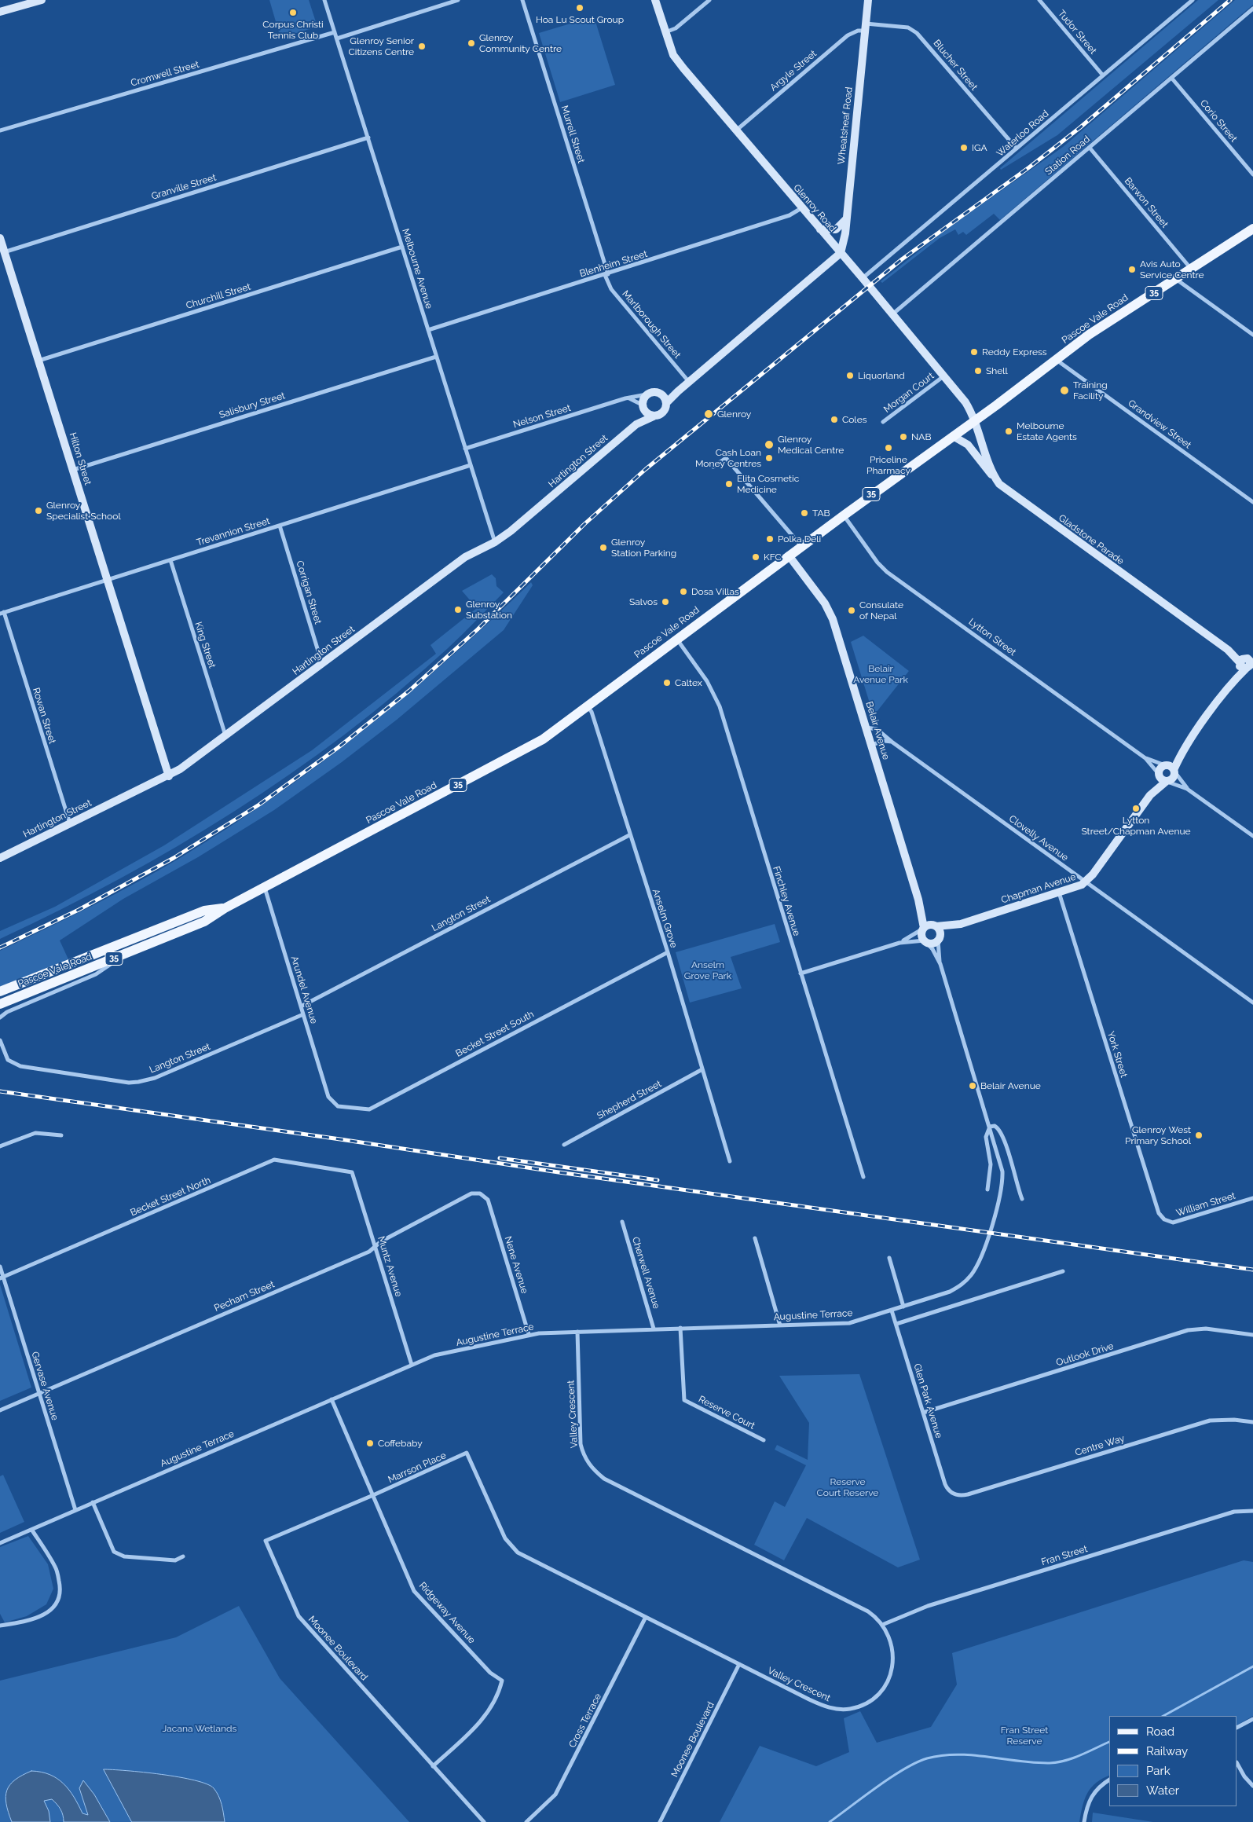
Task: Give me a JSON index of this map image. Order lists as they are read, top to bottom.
{
  "streets": {
    "main road": ["35", "Pascoe Vale Road"],
    "street": [
      "Tudor Street",
      "Blucher Street",
      "Argyle Street",
      "Cromwell Street",
      "Corio Street",
      "Wheatsheaf Road",
      "Waterloo Road",
      "Murrell Street",
      "Station Road",
      "Granville Street",
      "Barwon Street",
      "Glenroy Road",
      "Blenheim Street",
      "Melbourne Avenue",
      "Churchill Street",
      "Marlborough Street",
      "Morgan Court",
      "Salisbury Street",
      "Nelson Street",
      "Grandview Street",
      "Hilton Street",
      "Hartington Street",
      "Trevannion Street",
      "Gladstone Parade",
      "Corrigan Street",
      "Lytton Street",
      "King Street",
      "Rowan Street",
      "Belair Avenue",
      "Clovelly Avenue",
      "Chapman Avenue",
      "Finchley Avenue",
      "Langton Street",
      "Anselm Grove",
      "Arundel Avenue",
      "Becket Street South",
      "York Street",
      "Shepherd Street",
      "Becket Street North",
      "William Street",
      "Nene Avenue",
      "Muntz Avenue",
      "Cherwell Avenue",
      "Pecham Street",
      "Augustine Terrace",
      "Outlook Drive",
      "Gervase Avenue",
      "Glen Park Avenue",
      "Reserve Court",
      "Valley Crescent",
      "Centre Way",
      "Marrson Place",
      "Fran Street",
      "Ridgeway Avenue",
      "Moonee Boulevard",
      "Cross Terrace"
    ]
  },
  "crossings": [
    ["Tudor Street", "Waterloo Road"],
    ["Blucher Street", "Argyle Street"],
    ["Blucher Street", "Wheatsheaf Road"],
    ["Blucher Street", "Waterloo Road"],
    ["Argyle Street", "Wheatsheaf Road"],
    ["Argyle Street", "Glenroy Road"],
    ["Cromwell Street", "Melbourne Avenue"],
    ["Corio Street", "Station Road"],
    ["Wheatsheaf Road", "Glenroy Road"],
    ["Waterloo Road", "Glenroy Road"],
    ["Murrell Street", "Blenheim Street"],
    ["Murrell Street", "Marlborough Street"],
    ["Station Road", "Barwon Street"],
    ["Station Road", "Glenroy Road"],
    ["Granville Street", "Melbourne Avenue"],
    ["Granville Street", "Hilton Street"],
    ["Barwon Street", "Pascoe Vale Road"],
    ["Glenroy Road", "Blenheim Street"],
    ["Glenroy Road", "Pascoe Vale Road"],
    ["Glenroy Road", "Morgan Court"],
    ["Glenroy Road", "Gladstone Parade"],
    ["Blenheim Street", "Melbourne Avenue"],
    ["Blenheim Street", "Marlborough Street"],
    ["Melbourne Avenue", "Churchill Street"],
    ["Melbourne Avenue", "Salisbury Street"],
    ["Melbourne Avenue", "Nelson Street"],
    ["Melbourne Avenue", "Hartington Street"],
    ["Melbourne Avenue", "Trevannion Street"],
    ["Churchill Street", "Hilton Street"],
    ["Pascoe Vale Road", "Grandview Street"],
    ["Pascoe Vale Road", "Gladstone Parade"],
    ["Pascoe Vale Road", "Lytton Street"],
    ["Pascoe Vale Road", "Belair Avenue"],
    ["Pascoe Vale Road", "Finchley Avenue"],
    ["Pascoe Vale Road", "Anselm Grove"],
    ["Pascoe Vale Road", "Arundel Avenue"],
    ["Salisbury Street", "Hilton Street"],
    ["Nelson Street", "Hartington Street"],
    ["Hilton Street", "Hartington Street"],
    ["Hilton Street", "Trevannion Street"],
    ["Hartington Street", "Corrigan Street"],
    ["Hartington Street", "King Street"],
    ["Hartington Street", "Rowan Street"],
    ["Trevannion Street", "Corrigan Street"],
    ["Trevannion Street", "King Street"],
    ["Trevannion Street", "Rowan Street"],
    ["Lytton Street", "Chapman Avenue"],
    ["Belair Avenue", "Clovelly Avenue"],
    ["Belair Avenue", "Chapman Avenue"],
    ["Clovelly Avenue", "Chapman Avenue"],
    ["Chapman Avenue", "York Street"],
    ["Langton Street", "Anselm Grove"],
    ["Langton Street", "Arundel Avenue"],
    ["Anselm Grove", "Becket Street South"],
    ["Anselm Grove", "Shepherd Street"],
    ["Arundel Avenue", "Becket Street South"],
    ["York Street", "William Street"],
    ["Becket Street North", "Muntz Avenue"],
    ["Becket Street North", "Gervase Avenue"],
    ["Nene Avenue", "Pecham Street"],
    ["Nene Avenue", "Augustine Terrace"],
    ["Muntz Avenue", "Pecham Street"],
    ["Muntz Avenue", "Augustine Terrace"],
    ["Cherwell Avenue", "Augustine Terrace"],
    ["Pecham Street", "Gervase Avenue"],
    ["Augustine Terrace", "Gervase Avenue"],
    ["Augustine Terrace", "Glen Park Avenue"],
    ["Augustine Terrace", "Reserve Court"],
    ["Augustine Terrace", "Valley Crescent"],
    ["Augustine Terrace", "Ridgeway Avenue"],
    ["Outlook Drive", "Glen Park Avenue"],
    ["Glen Park Avenue", "Centre Way"],
    ["Valley Crescent", "Marrson Place"],
    ["Valley Crescent", "Fran Street"],
    ["Valley Crescent", "Moonee Boulevard"],
    ["Valley Crescent", "Cross Terrace"],
    ["Marrson Place", "Ridgeway Avenue"],
    ["Marrson Place", "Moonee Boulevard"],
    ["Ridgeway Avenue", "Moonee Boulevard"]
  ],
  "parks": [
    "Belair Avenue Park",
    "Anselm Grove Park",
    "Reserve Court Reserve",
    "Jacana Wetlands",
    "Fran Street Reserve"
  ],
  "places": [
    "Hoa Lu Scout Group",
    "Corpus Christi Tennis Club",
    "Glenroy Community Centre",
    "Glenroy Senior Citizens Centre",
    "IGA",
    "Avis Auto Service Centre",
    "Reddy Express",
    "Shell",
    "Liquorland",
    "Training Facility",
    "Glenroy",
    "Coles",
    "Melbourne Estate Agents",
    "NAB",
    "Glenroy Medical Centre",
    "Priceline Pharmacy",
    "Cash Loan Money Centres",
    "Elita Cosmetic Medicine",
    "Glenroy Specialist School",
    "TAB",
    "Polka Deli",
    "Glenroy Station Parking",
    "KFC",
    "Dosa Villas",
    "Salvos",
    "Glenroy Substation",
    "Consulate of Nepal",
    "Caltex",
    "Lytton Street/Chapman Avenue",
    "Belair Avenue",
    "Glenroy West Primary School",
    "Coffebaby"
  ],
  "legend": [
    "Road",
    "Railway",
    "Park",
    "Water"
  ]
}
